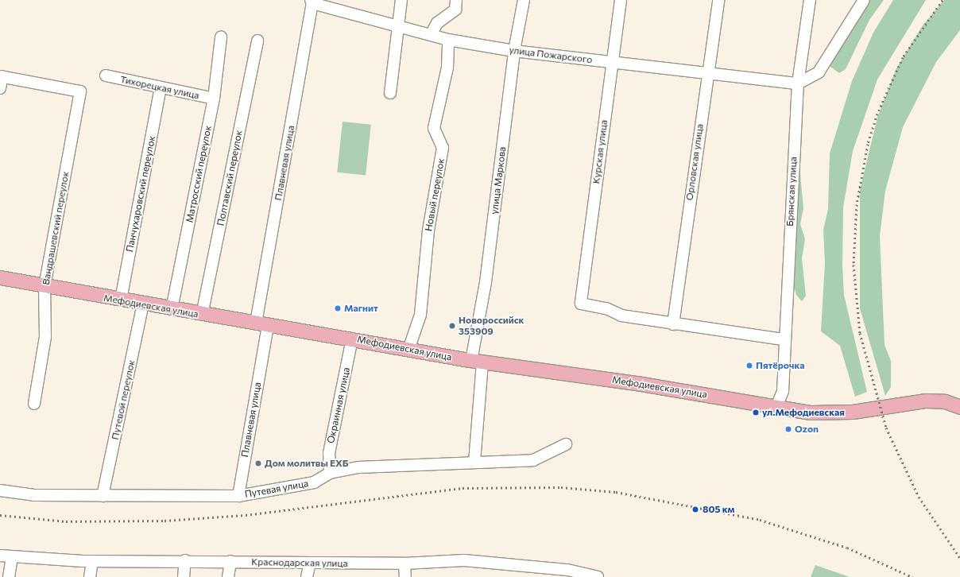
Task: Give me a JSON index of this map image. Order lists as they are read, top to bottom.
{
  "streets": {
    "main road": ["Мефодиевская улица"],
    "street": [
      "улица Пожарского",
      "Тихорецкая улица",
      "Курская улица",
      "Орловская улица",
      "Плавневая улица",
      "Матросский переулок",
      "Полтавский переулок",
      "улица Маркова",
      "Брянская улица",
      "Панчухаровский переулок",
      "Новый переулок",
      "Вандрашевский переулок",
      "Путевой переулок",
      "Окраинная улица",
      "Путевая улица",
      "Краснодарская улица"
    ]
  },
  "crossings": [
    ["улица Пожарского", "Курская улица"],
    ["улица Пожарского", "Орловская улица"],
    ["улица Пожарского", "Плавневая улица"],
    ["улица Пожарского", "улица Маркова"],
    ["улица Пожарского", "Брянская улица"],
    ["улица Пожарского", "Новый переулок"],
    ["Тихорецкая улица", "Матросский переулок"],
    ["Тихорецкая улица", "Панчухаровский переулок"],
    ["Курская улица", "Орловская улица"],
    ["Плавневая улица", "Мефодиевская улица"],
    ["Плавневая улица", "Путевая улица"],
    ["Матросский переулок", "Мефодиевская улица"],
    ["Полтавский переулок", "Мефодиевская улица"],
    ["улица Маркова", "Мефодиевская улица"],
    ["улица Маркова", "Путевая улица"],
    ["Брянская улица", "Мефодиевская улица"],
    ["Панчухаровский переулок", "Мефодиевская улица"],
    ["Новый переулок", "Мефодиевская улица"],
    ["Вандрашевский переулок", "Мефодиевская улица"],
    ["Мефодиевская улица", "Путевой переулок"],
    ["Мефодиевская улица", "Окраинная улица"],
    ["Путевой переулок", "Путевая улица"],
    ["Окраинная улица", "Путевая улица"]
  ],
  "places": [
    "Магнит",
    "Новороссийск 353909",
    "Пятёрочка",
    "ул.Мефодиевская",
    "Ozon",
    "Дом молитвы ЕХБ",
    "805 км"
  ]
}
